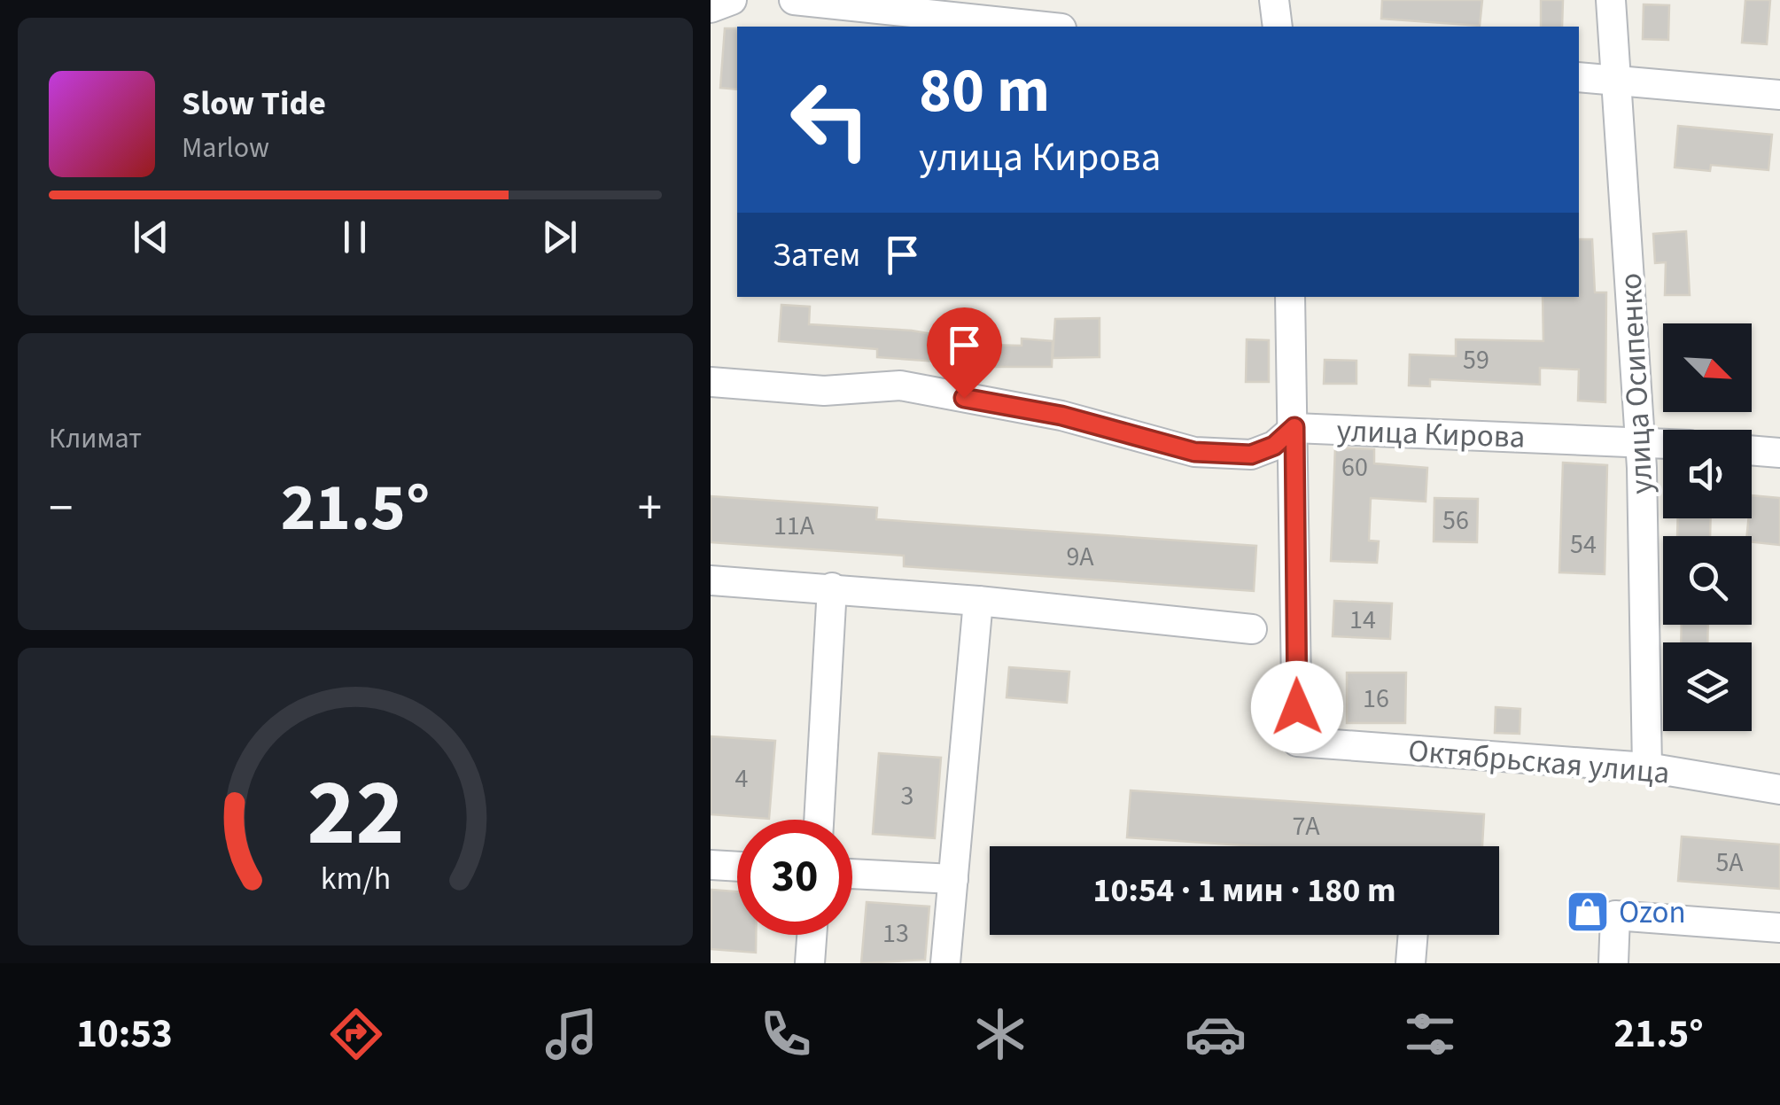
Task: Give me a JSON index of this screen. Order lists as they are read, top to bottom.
{
  "streets": {
    "street": ["улица Осипенко", "улица Кирова", "Октябрьская улица"]
  },
  "crossings": [
    ["улица Осипенко", "улица Кирова"],
    ["улица Осипенко", "Октябрьская улица"],
    ["улица Кирова", "Октябрьская улица"]
  ],
  "places": {
    "shop": ["Ozon"]
  },
  "house_numbers": [
    "59",
    "60",
    "56",
    "11А",
    "54",
    "9А",
    "14",
    "16",
    "4",
    "3",
    "7А",
    "5А",
    "13"
  ],
  "north": "bottom right",
  "page": {
    "turn": ["80 m", "улица Кирова"],
    "song": ["Slow Tide", "Marlow"],
    "then": "Затем",
    "tile": "Климат",
    "heat": ["−", "21.5°", "+"],
    "limit": "30",
    "trip": "10:54 · 1 мин · 180 m",
    "tabs": ["10:53", "21.5°"],
    "gauge": ["22", "km/h"]
  }
}
